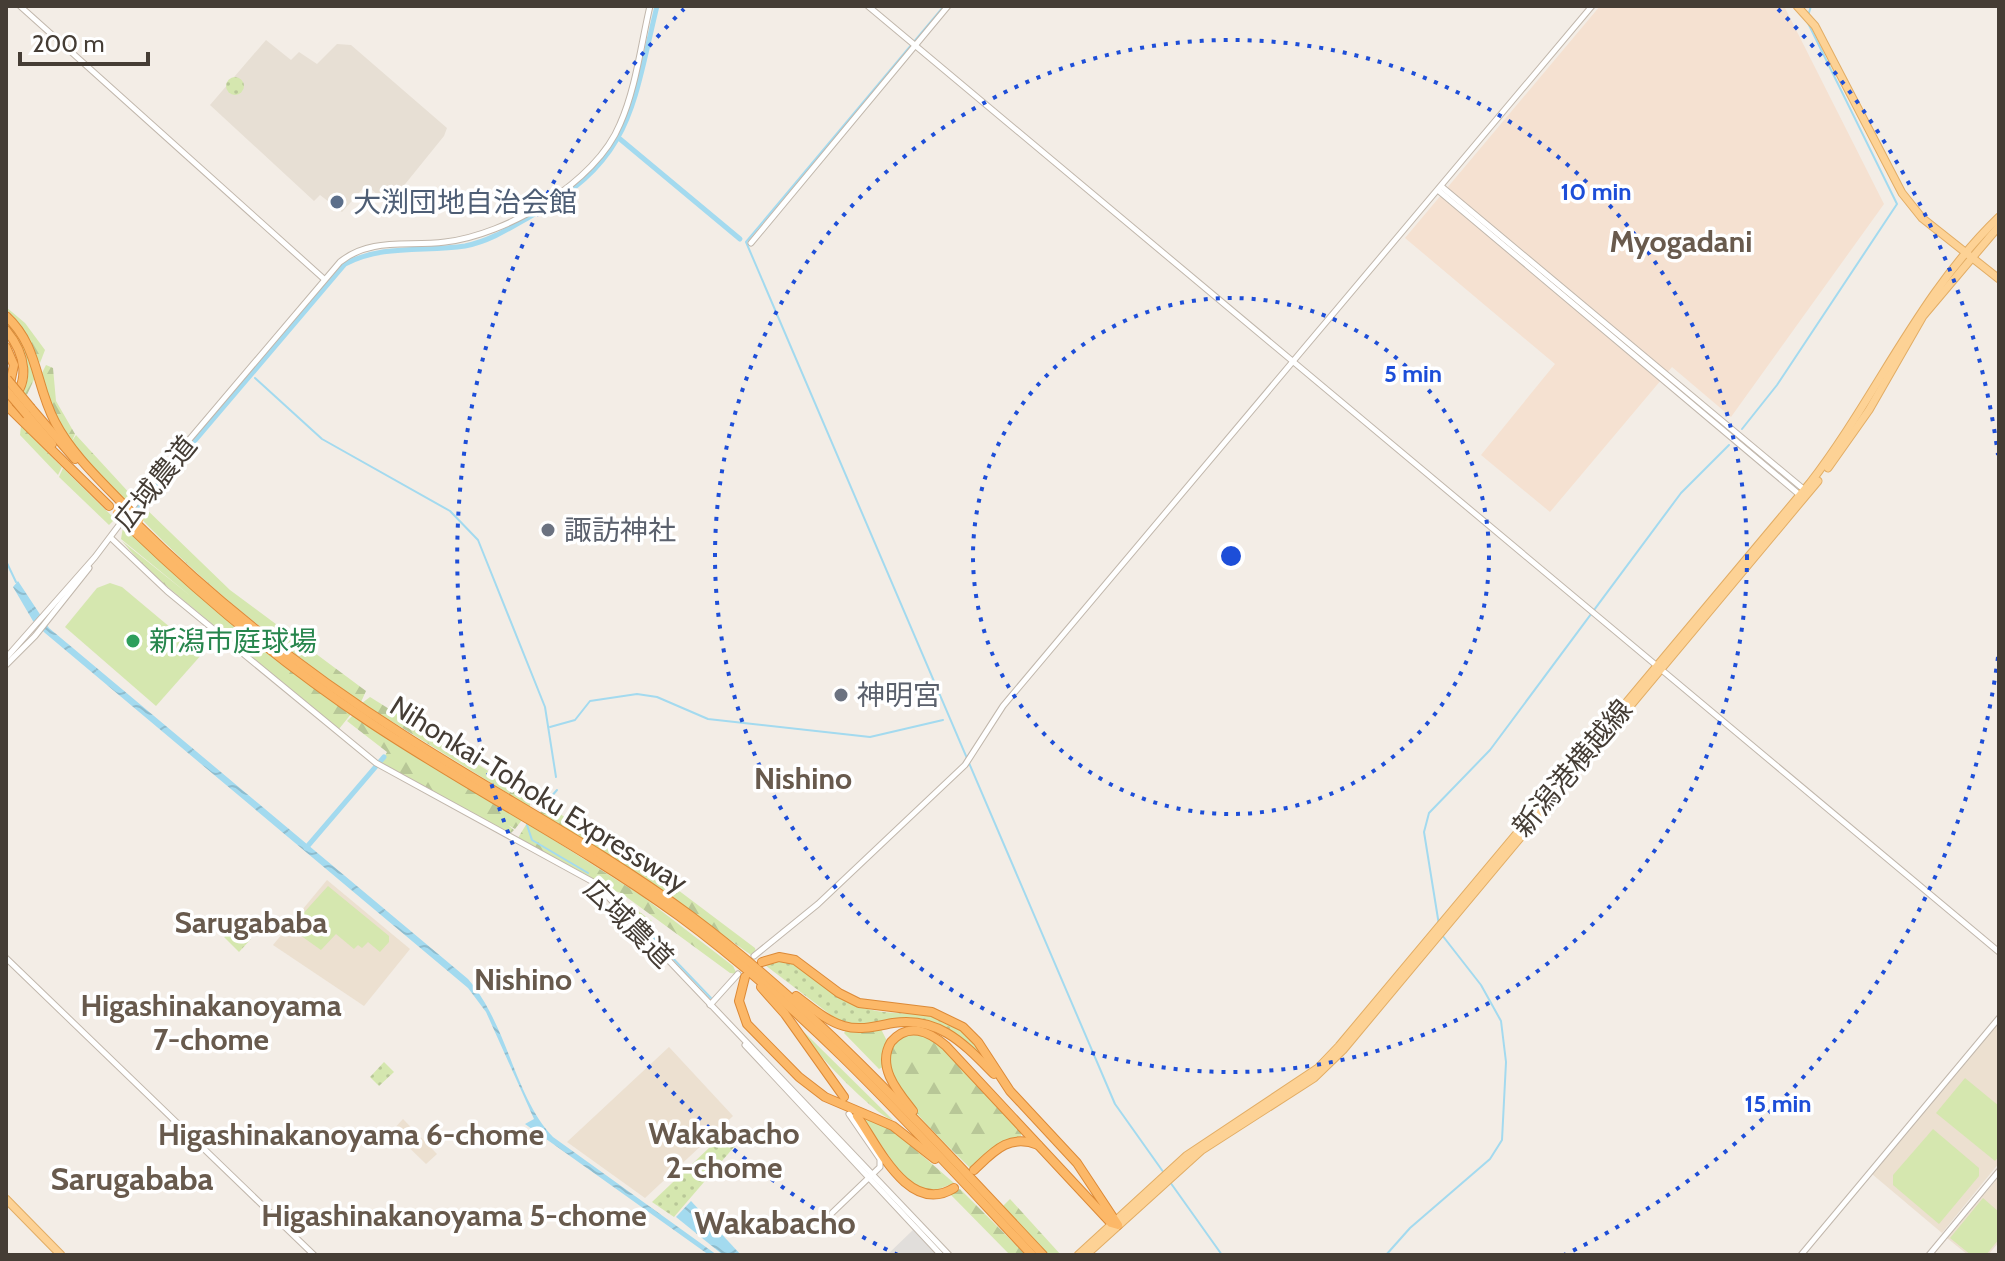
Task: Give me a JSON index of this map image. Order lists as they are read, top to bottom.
{
  "streets": {
    "highway": ["Nihonkai-Tohoku Expressway"],
    "main road": ["新潟港横越線"],
    "street": ["広域農道"]
  },
  "districts": [
    "Myogadani",
    "Nishino",
    "Sarugababa",
    "Nishino",
    "Higashinakanoyama 7-chome",
    "Wakabacho 2-chome",
    "Higashinakanoyama 6-chome",
    "Sarugababa",
    "Higashinakanoyama 5-chome",
    "Wakabacho"
  ],
  "places": [
    "大渕団地自治会館",
    "諏訪神社",
    "新潟市庭球場",
    "神明宮"
  ],
  "scale_bar": "200 m",
  "rings": ["10 min", "5 min", "15 min"]
}
